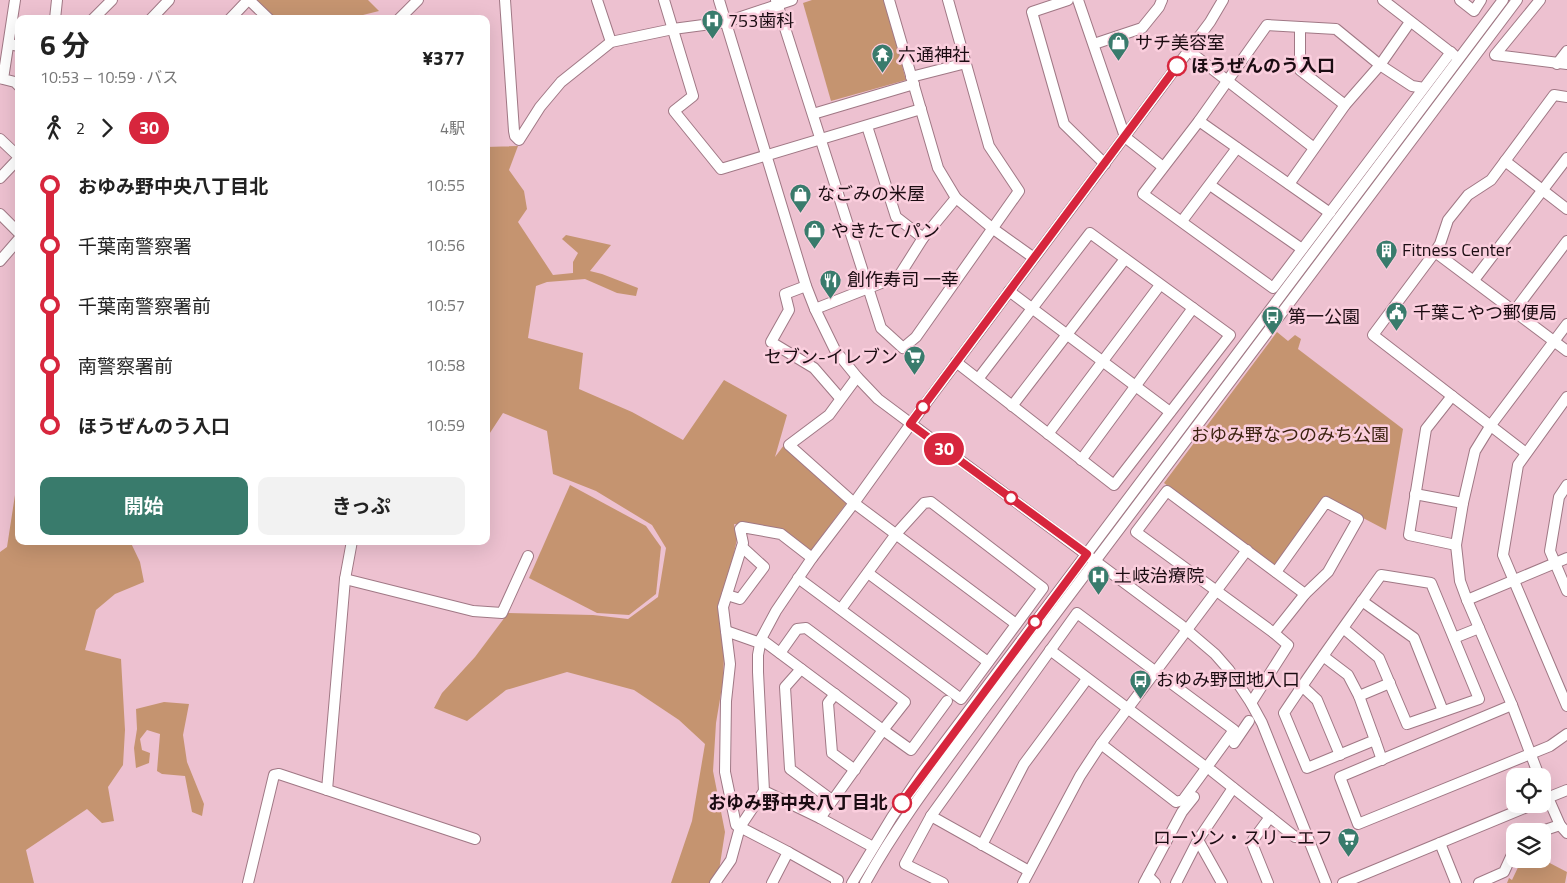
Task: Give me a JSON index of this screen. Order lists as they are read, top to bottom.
{
  "parks": ["おゆみ野なつのみち公園"],
  "places": {
    "hospital": ["753歯科", "土岐治療院"],
    "shop": ["サチ美容室", "なごみの米屋", "やきたてパン"],
    "other": ["ほうぜんのう入口", "おゆみ野中央八丁目北"],
    "temple": ["六通神社"],
    "building": ["Fitness Center"],
    "restaurant": ["創作寿司 一幸"],
    "public building": ["千葉こやつ郵便局"],
    "bus stop": ["第一公園", "おゆみ野団地入口"],
    "supermarket": ["セブン-イレブン", "ローソン・スリーエフ"]
  },
  "lines": ["bus line 30"],
  "page": {
    "on_map": "30",
    "heading": ["6 分", "10:53 – 10:59 · バス", "¥377"],
    "legs": ["2", "30", "4駅"],
    "list": [
      {
        "name": "おゆみ野中央八丁目北",
        "value": "10:55"
      },
      {
        "name": "千葉南警察署",
        "value": "10:56"
      },
      {
        "name": "千葉南警察署前",
        "value": "10:57"
      },
      {
        "name": "南警察署前",
        "value": "10:58"
      },
      {
        "name": "ほうぜんのう入口",
        "value": "10:59"
      }
    ],
    "buttons": ["開始", "きっぷ"]
  }
}
